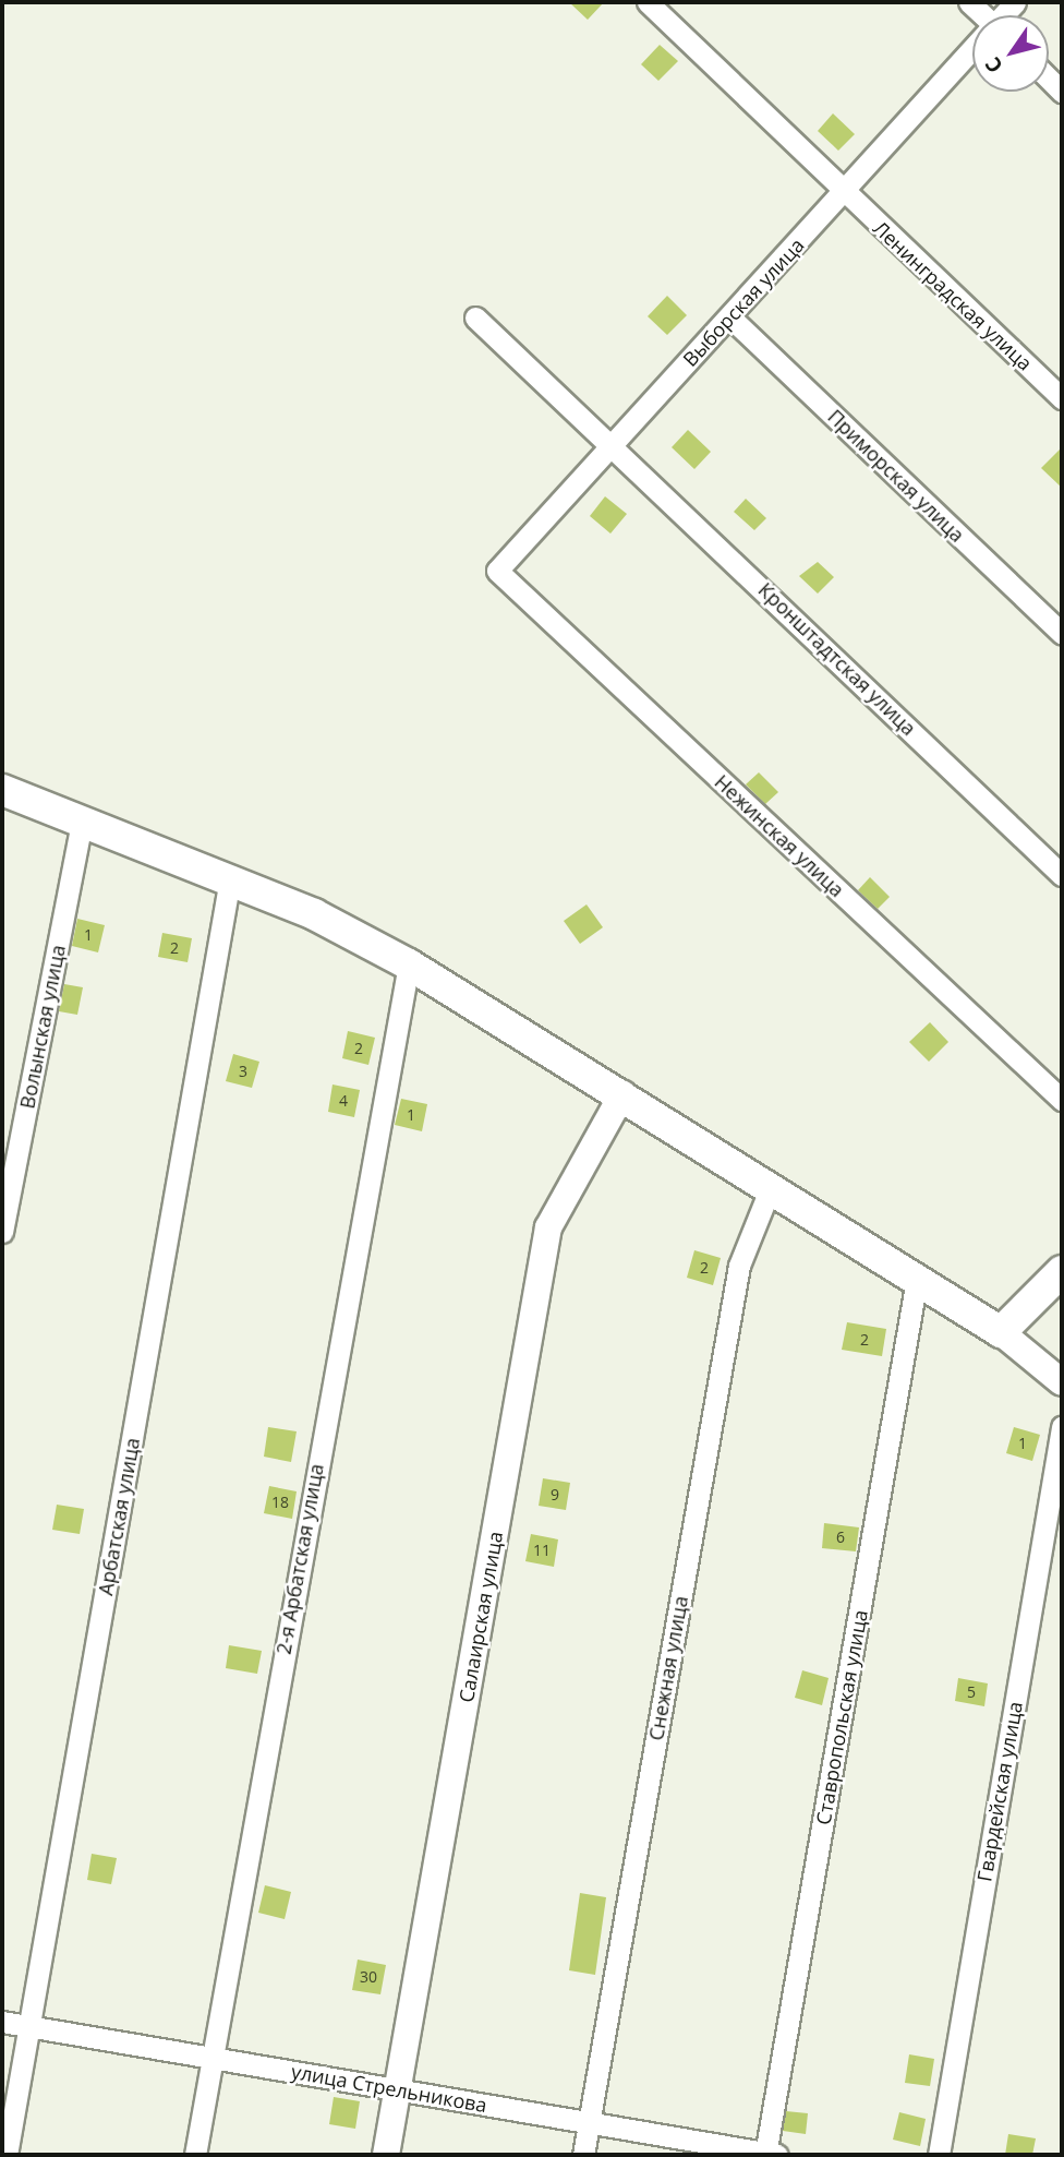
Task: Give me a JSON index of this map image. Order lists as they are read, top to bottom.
{
  "streets": {
    "street": [
      "Ленинградская улица",
      "Выборская улица",
      "Приморская улица",
      "Кронштадтская улица",
      "Нежинская улица",
      "Волынская улица",
      "Арбатская улица",
      "2-я Арбатская улица",
      "Салаирская улица",
      "Снежная улица",
      "Ставропольская улица",
      "Гвардейская улица",
      "улица Стрельникова"
    ]
  },
  "crossings": [
    ["Ленинградская улица", "Выборская улица"],
    ["Выборская улица", "Приморская улица"],
    ["Выборская улица", "Кронштадтская улица"],
    ["Выборская улица", "Нежинская улица"],
    ["Арбатская улица", "улица Стрельникова"],
    ["2-я Арбатская улица", "улица Стрельникова"],
    ["Салаирская улица", "улица Стрельникова"],
    ["Снежная улица", "улица Стрельникова"],
    ["Ставропольская улица", "улица Стрельникова"]
  ],
  "house_numbers": [
    "1",
    "2",
    "2",
    "3",
    "4",
    "1",
    "2",
    "2",
    "1",
    "9",
    "18",
    "6",
    "11",
    "5",
    "30"
  ],
  "north": "bottom left"
}
